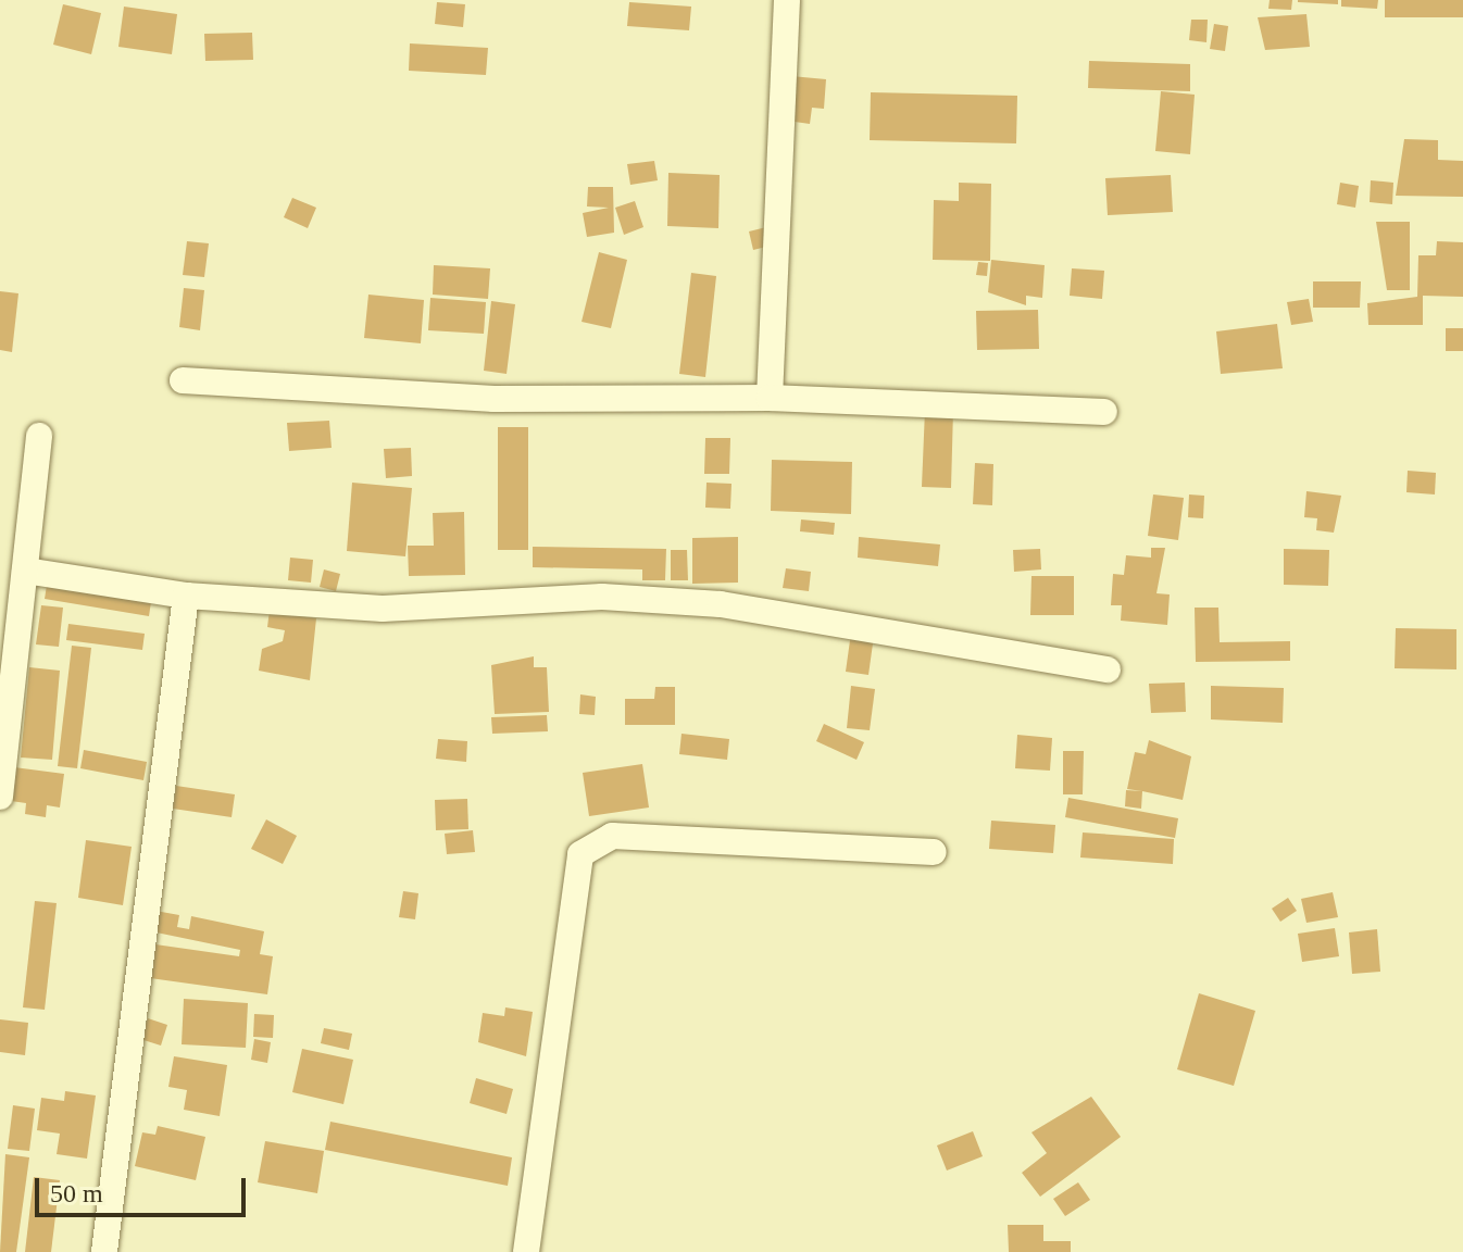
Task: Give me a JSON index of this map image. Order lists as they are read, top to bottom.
{
  "scale_bar": "50 m"
}
